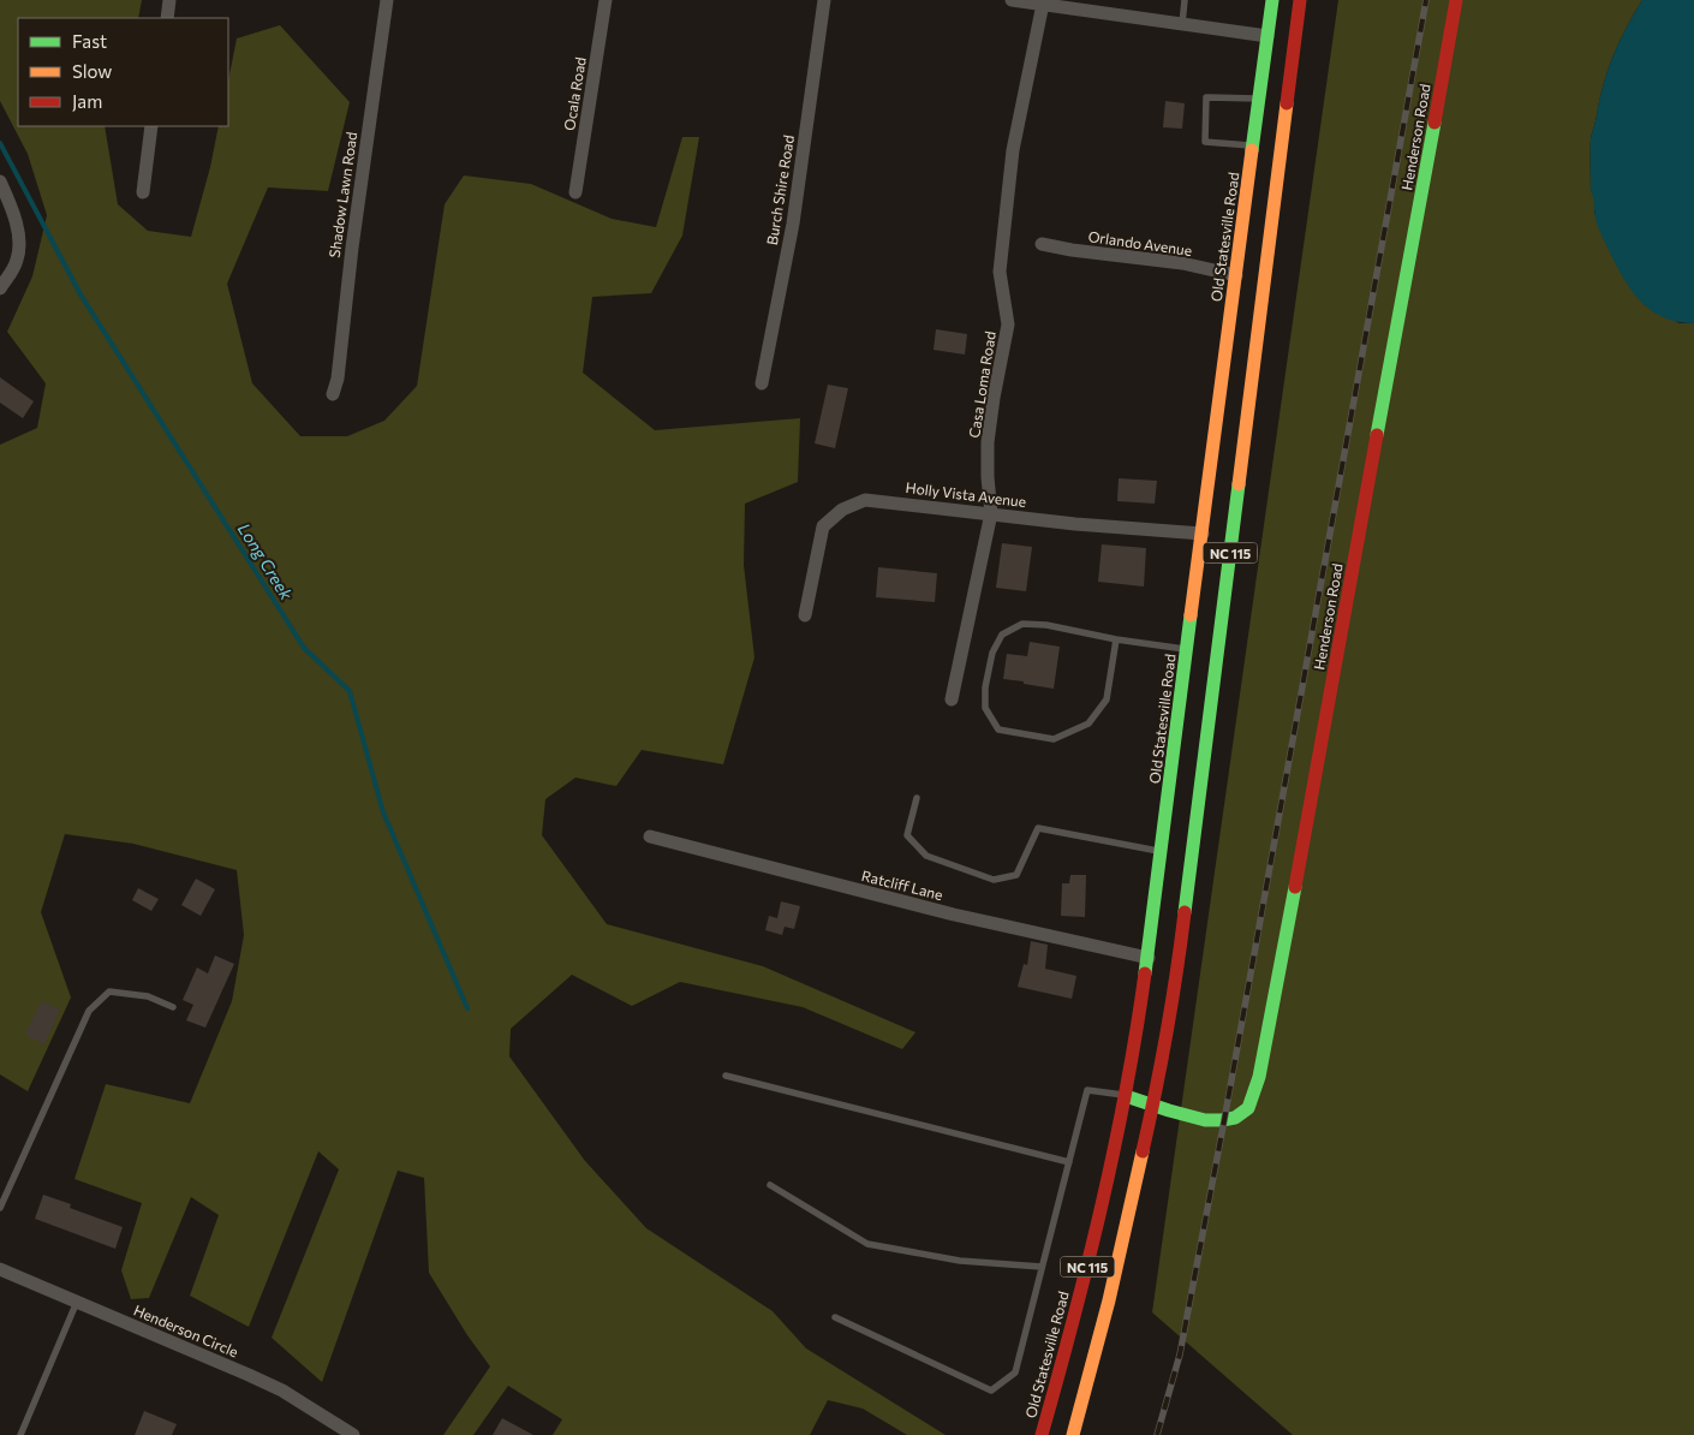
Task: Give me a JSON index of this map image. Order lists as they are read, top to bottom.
{
  "streets": {
    "main road": ["Henderson Road", "Old Statesville Road", "NC 115"],
    "street": [
      "Ocala Road",
      "Burch Shire Road",
      "Shadow Lawn Road",
      "Orlando Avenue",
      "Casa Loma Road",
      "Holly Vista Avenue",
      "Ratcliff Lane",
      "Henderson Circle"
    ]
  },
  "crossings": [
    ["Henderson Road", "Old Statesville Road"],
    ["Henderson Road", "NC 115"],
    ["Old Statesville Road", "Orlando Avenue"],
    ["Old Statesville Road", "Holly Vista Avenue"],
    ["Old Statesville Road", "Ratcliff Lane"],
    ["Casa Loma Road", "Holly Vista Avenue"]
  ],
  "water": ["Long Creek"],
  "legend": ["Fast", "Slow", "Jam"]
}
